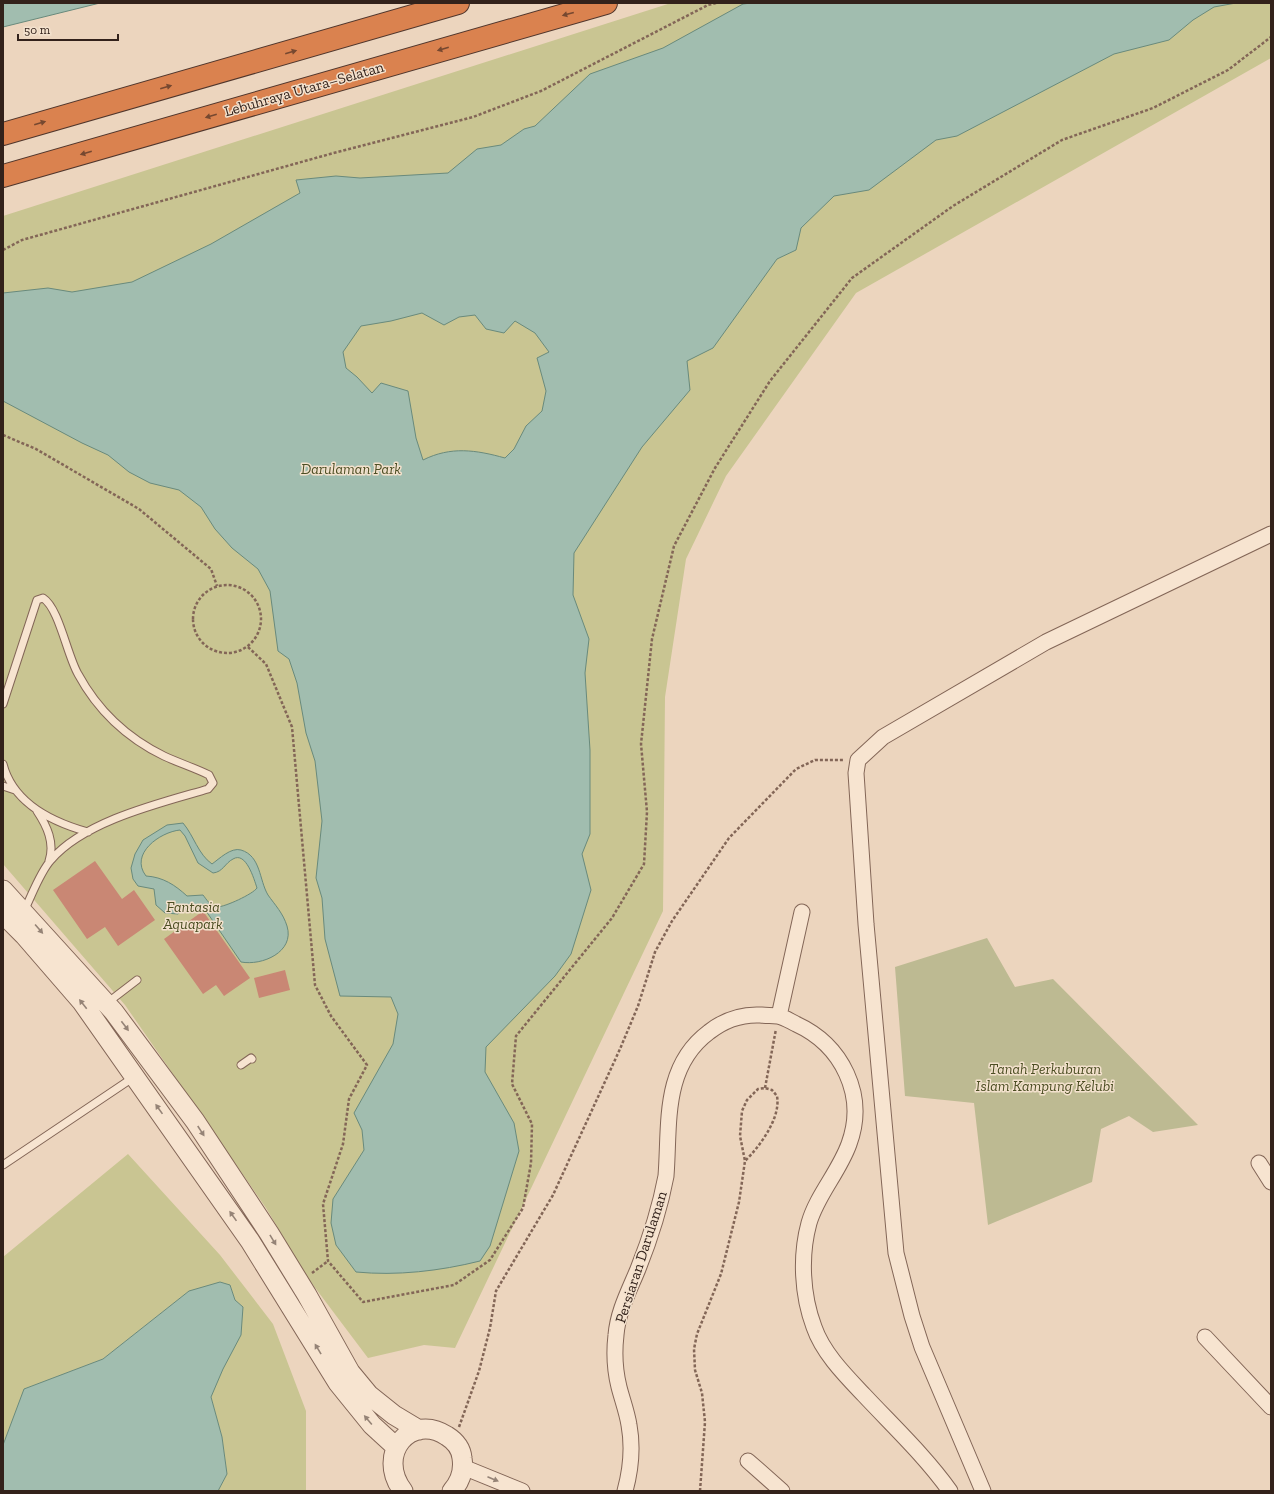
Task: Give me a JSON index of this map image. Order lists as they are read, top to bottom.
{
  "streets": {
    "highway": ["Lebuhraya Utara–Selatan"],
    "street": ["Persiaran Darulaman"]
  },
  "parks": ["Darulaman Park", "Fantasia Aquapark", "Tanah Perkuburan Islam Kampung Kelubi"],
  "scale_bar": "50 m"
}
